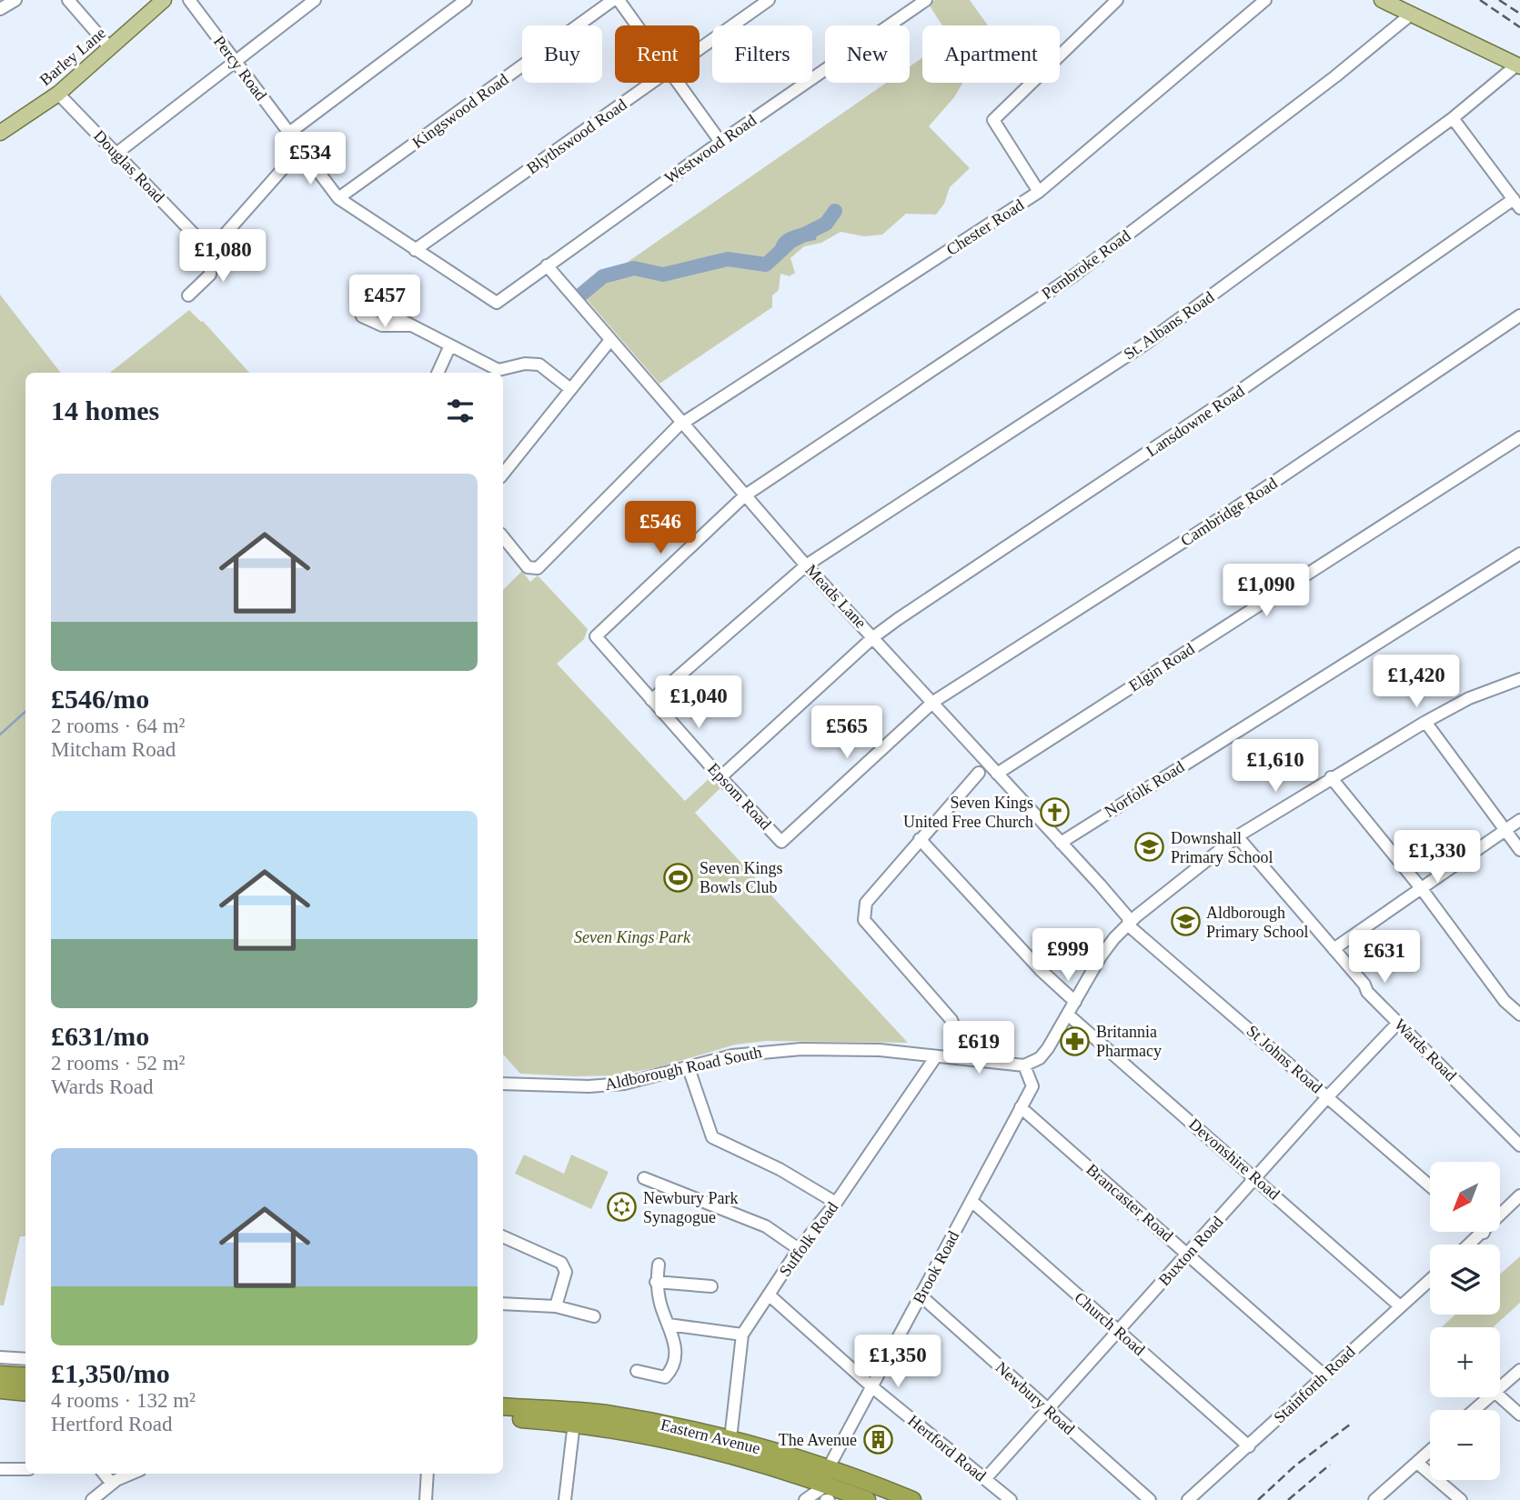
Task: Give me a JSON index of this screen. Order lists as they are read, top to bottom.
{
  "streets": {
    "highway": ["Eastern Avenue"],
    "main road": ["Barley Lane"],
    "street": [
      "Percy Road",
      "Kingswood Road",
      "Blythswood Road",
      "Westwood Road",
      "Douglas Road",
      "Chester Road",
      "Pembroke Road",
      "St. Albans Road",
      "Lansdowne Road",
      "Cambridge Road",
      "Meads Lane",
      "Elgin Road",
      "Norfolk Road",
      "Epsom Road",
      "Wards Road",
      "St Johns Road",
      "Aldborough Road South",
      "Devonshire Road",
      "Brancaster Road",
      "Suffolk Road",
      "Buxton Road",
      "Brook Road",
      "Church Road",
      "Stainforth Road",
      "Newbury Road",
      "Hertford Road"
    ]
  },
  "crossings": [
    ["Barley Lane", "Douglas Road"],
    ["Percy Road", "Kingswood Road"],
    ["Percy Road", "Blythswood Road"],
    ["Percy Road", "Westwood Road"],
    ["Westwood Road", "Meads Lane"],
    ["Chester Road", "Meads Lane"],
    ["Pembroke Road", "Meads Lane"],
    ["Pembroke Road", "Epsom Road"],
    ["St. Albans Road", "Meads Lane"],
    ["St. Albans Road", "Epsom Road"],
    ["Lansdowne Road", "Meads Lane"],
    ["Lansdowne Road", "Epsom Road"],
    ["Cambridge Road", "Meads Lane"],
    ["Cambridge Road", "Epsom Road"],
    ["Meads Lane", "Elgin Road"],
    ["Meads Lane", "Norfolk Road"],
    ["Meads Lane", "St Johns Road"],
    ["Wards Road", "Buxton Road"],
    ["St Johns Road", "Buxton Road"],
    ["Aldborough Road South", "Suffolk Road"],
    ["Aldborough Road South", "Brook Road"],
    ["Devonshire Road", "Buxton Road"],
    ["Devonshire Road", "Stainforth Road"],
    ["Brancaster Road", "Buxton Road"],
    ["Brancaster Road", "Brook Road"],
    ["Brancaster Road", "Stainforth Road"],
    ["Suffolk Road", "Eastern Avenue"],
    ["Suffolk Road", "Hertford Road"],
    ["Buxton Road", "Church Road"],
    ["Buxton Road", "Newbury Road"],
    ["Buxton Road", "Hertford Road"],
    ["Brook Road", "Church Road"],
    ["Brook Road", "Newbury Road"],
    ["Brook Road", "Eastern Avenue"],
    ["Brook Road", "Hertford Road"],
    ["Church Road", "Stainforth Road"]
  ],
  "parks": ["Seven Kings Park"],
  "places": {
    "church": ["Seven Kings United Free Church"],
    "school or university": ["Downshall Primary School", "Aldborough Primary School"],
    "sports": ["Seven Kings Bowls Club"],
    "pharmacy": ["Britannia Pharmacy"],
    "synagogue": ["Newbury Park Synagogue"],
    "building": ["The Avenue"]
  },
  "north": "bottom left",
  "page": {
    "chip": [
      "Buy",
      "Rent",
      "Filters",
      "New",
      "Apartment"
    ],
    "price": [
      "£534",
      "£1,080",
      "£457",
      "£546",
      "£1,090",
      "£1,420",
      "£1,040",
      "£565",
      "£1,610",
      "£1,330",
      "£999",
      "£631",
      "£619",
      "£1,350"
    ],
    "heading": "14 homes",
    "list": [
      {
        "name": "£546/mo",
        "note": "2 rooms · 64 m² · Mitcham Road"
      },
      {
        "name": "£631/mo",
        "note": "2 rooms · 52 m² · Wards Road"
      },
      {
        "name": "£1,350/mo",
        "note": "4 rooms · 132 m² · Hertford Road"
      }
    ],
    "map_buttons": ["+", "−"]
  }
}
